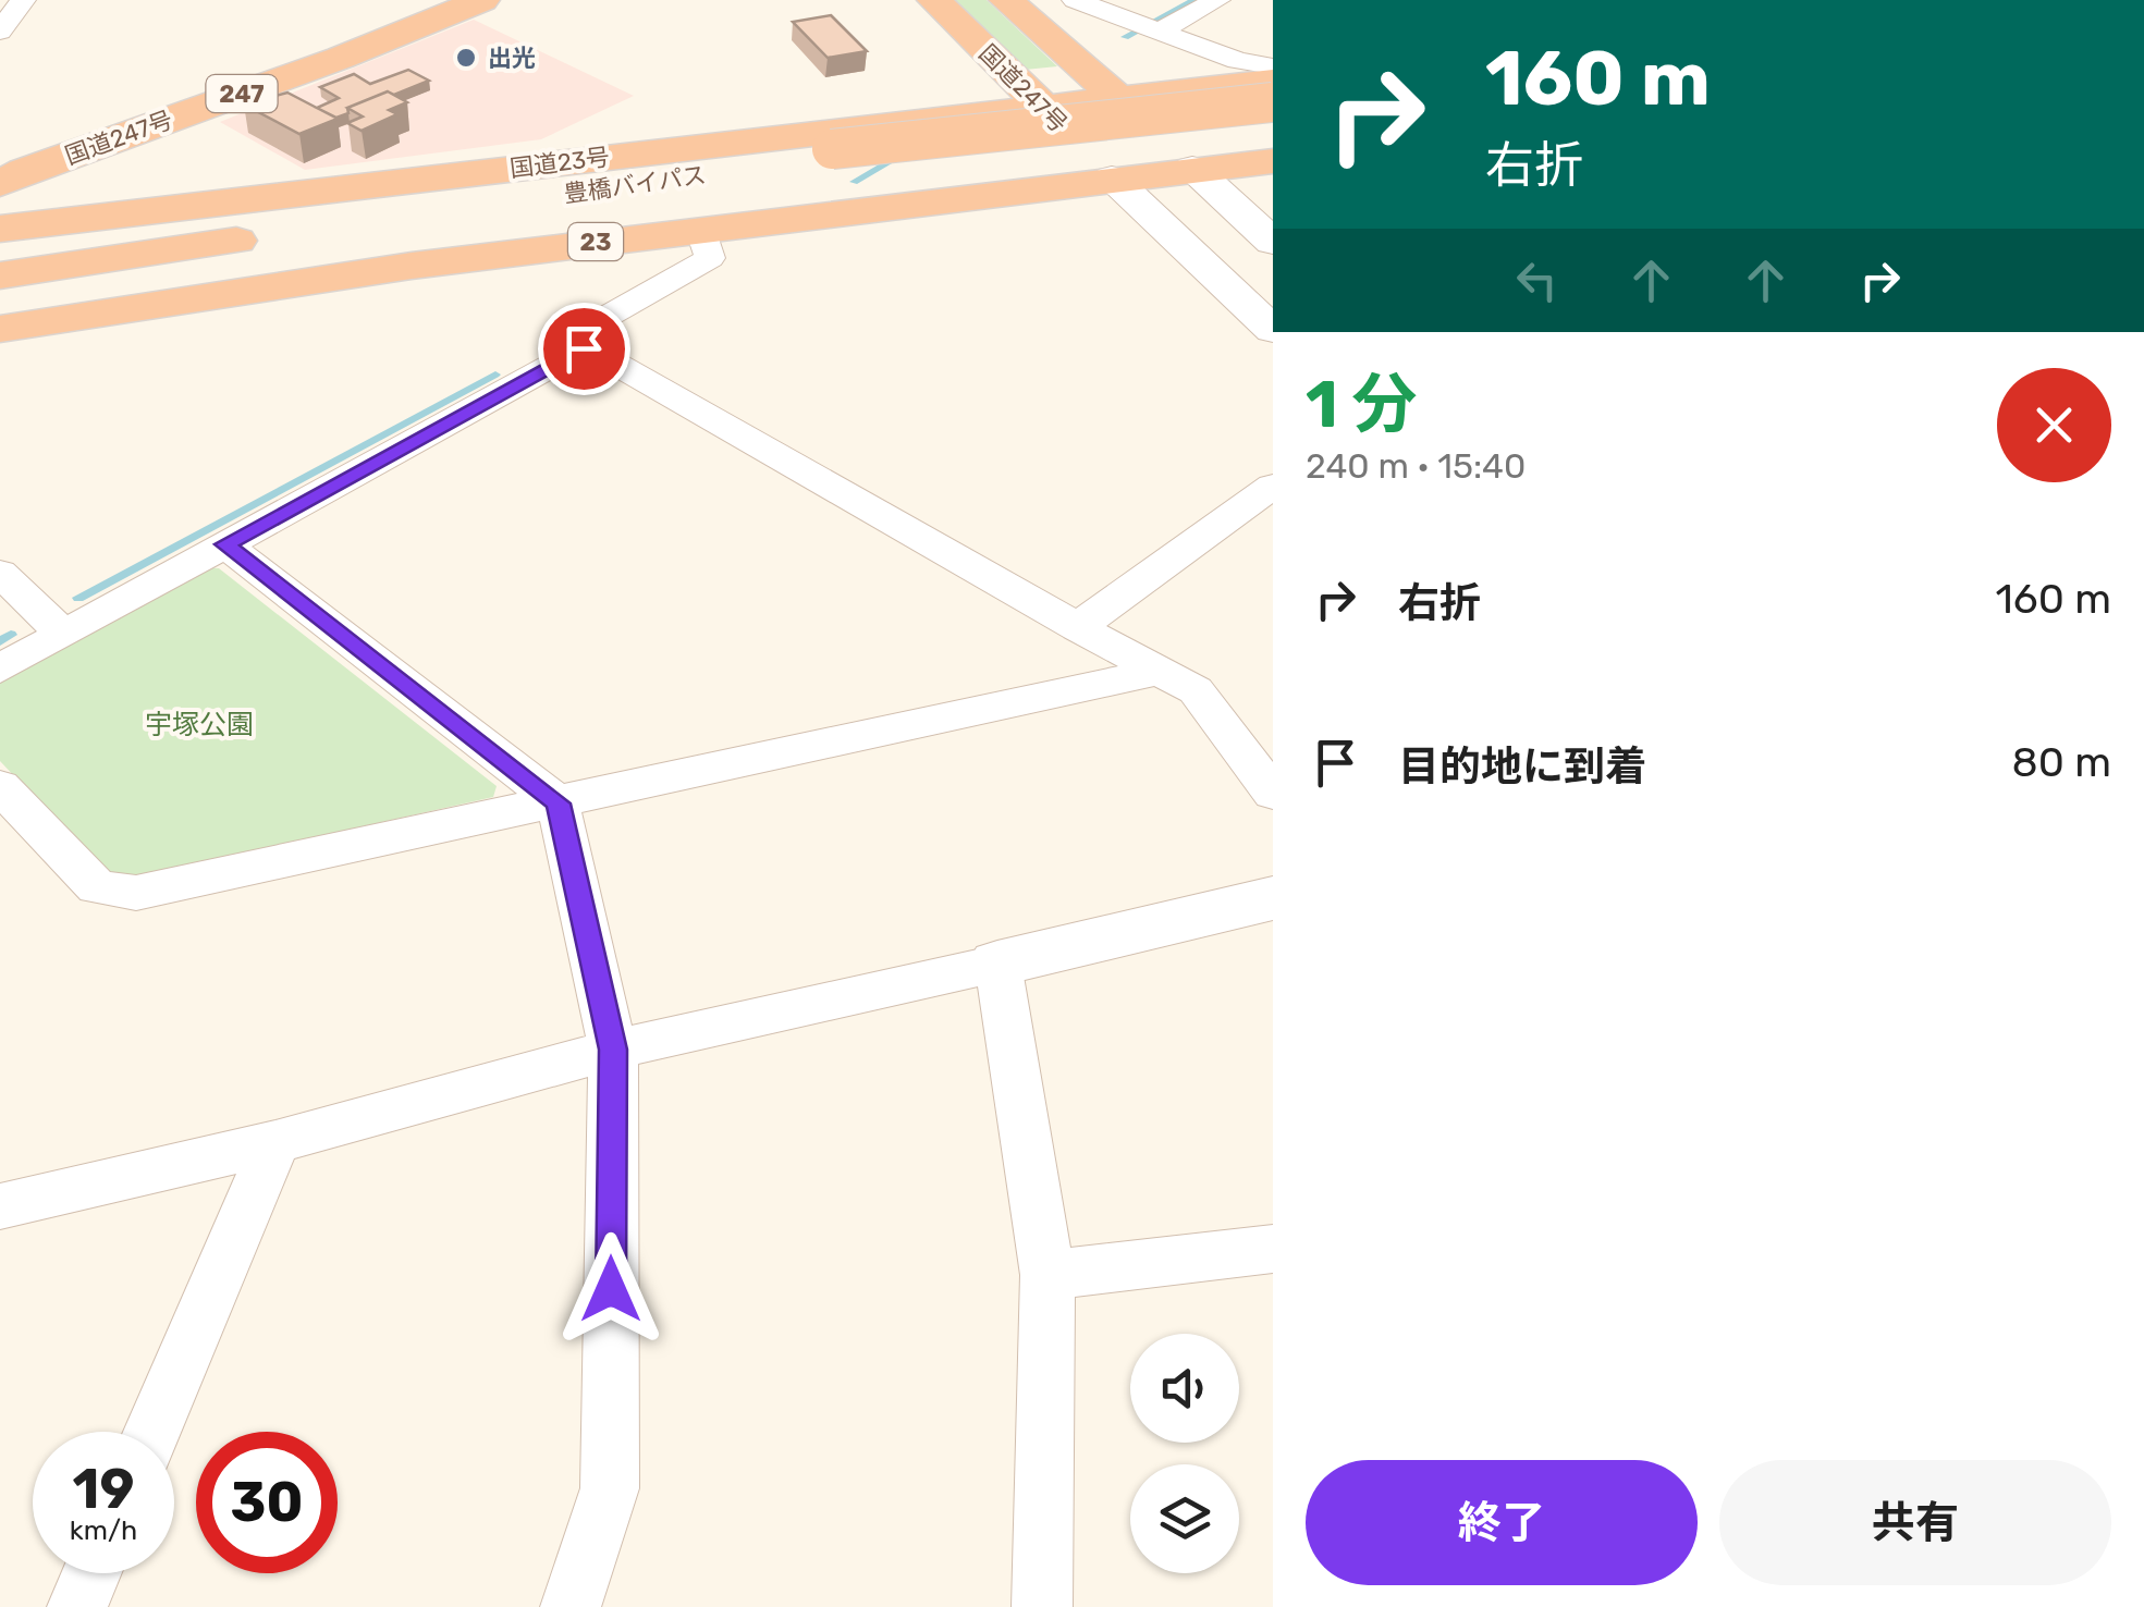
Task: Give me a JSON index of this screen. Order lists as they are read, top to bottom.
{
  "streets": {
    "highway": [
      "国道247号",
      "247",
      "国道23号",
      "豊橋バイパス",
      "23"
    ]
  },
  "crossings": [
    ["国道247号", "国道23号"],
    ["国道247号", "23"]
  ],
  "parks": ["宇塚公園"],
  "places": ["出光"],
  "page": {
    "turn": ["160 m", "右折"],
    "heading": ["1 分", "240 m · 15:40"],
    "list": [
      {
        "name": "右折",
        "value": "160 m"
      },
      {
        "name": "目的地に到着",
        "value": "80 m"
      }
    ],
    "speed": "19 km/h",
    "limit": "30",
    "buttons": ["終了", "共有"]
  }
}
